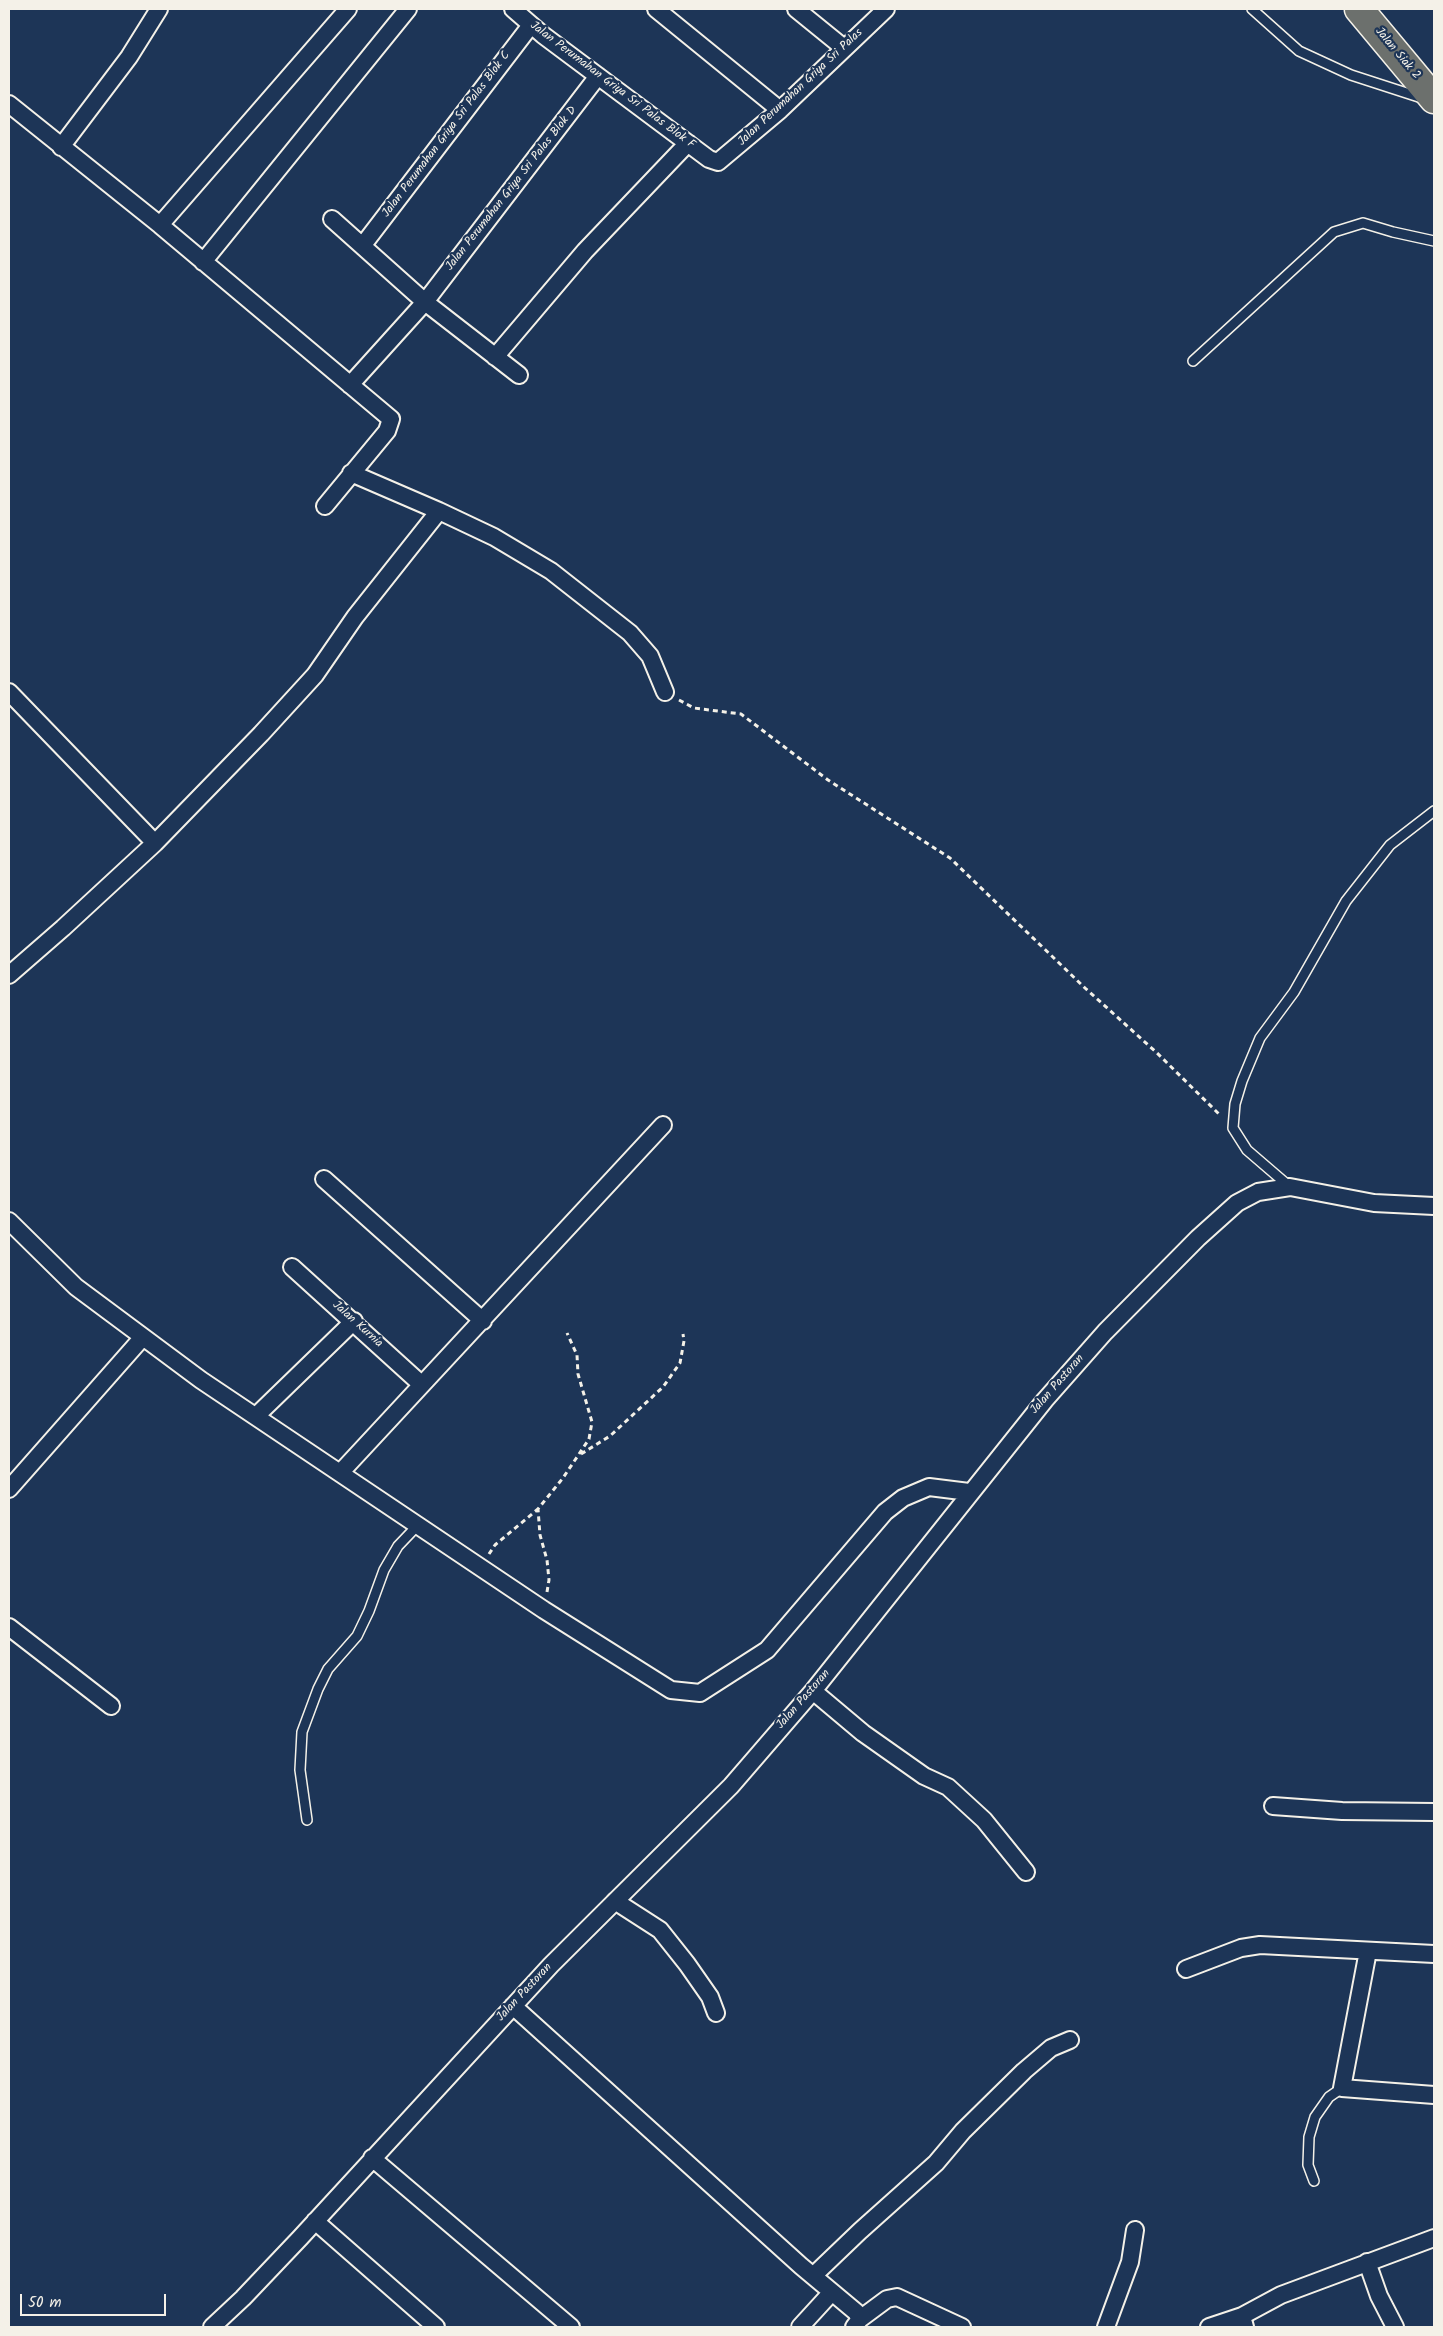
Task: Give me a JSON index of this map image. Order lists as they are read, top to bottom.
{
  "streets": {
    "highway": ["Jalan Siak 2"],
    "street": [
      "Jalan Perumahan Griya Sri Palas Blok F",
      "Jalan Perumahan Griya Sri Palas",
      "Jalan Perumahan Griya Sri Palas Blok C",
      "Jalan Perumahan Griya Sri Palas Blok D",
      "Jalan Kurnia",
      "Jalan Pastoran"
    ]
  },
  "crossings": [
    ["Jalan Perumahan Griya Sri Palas Blok F", "Jalan Perumahan Griya Sri Palas"],
    ["Jalan Perumahan Griya Sri Palas Blok F", "Jalan Perumahan Griya Sri Palas Blok C"],
    ["Jalan Perumahan Griya Sri Palas Blok F", "Jalan Perumahan Griya Sri Palas Blok D"]
  ],
  "scale_bar": "50 m"
}
